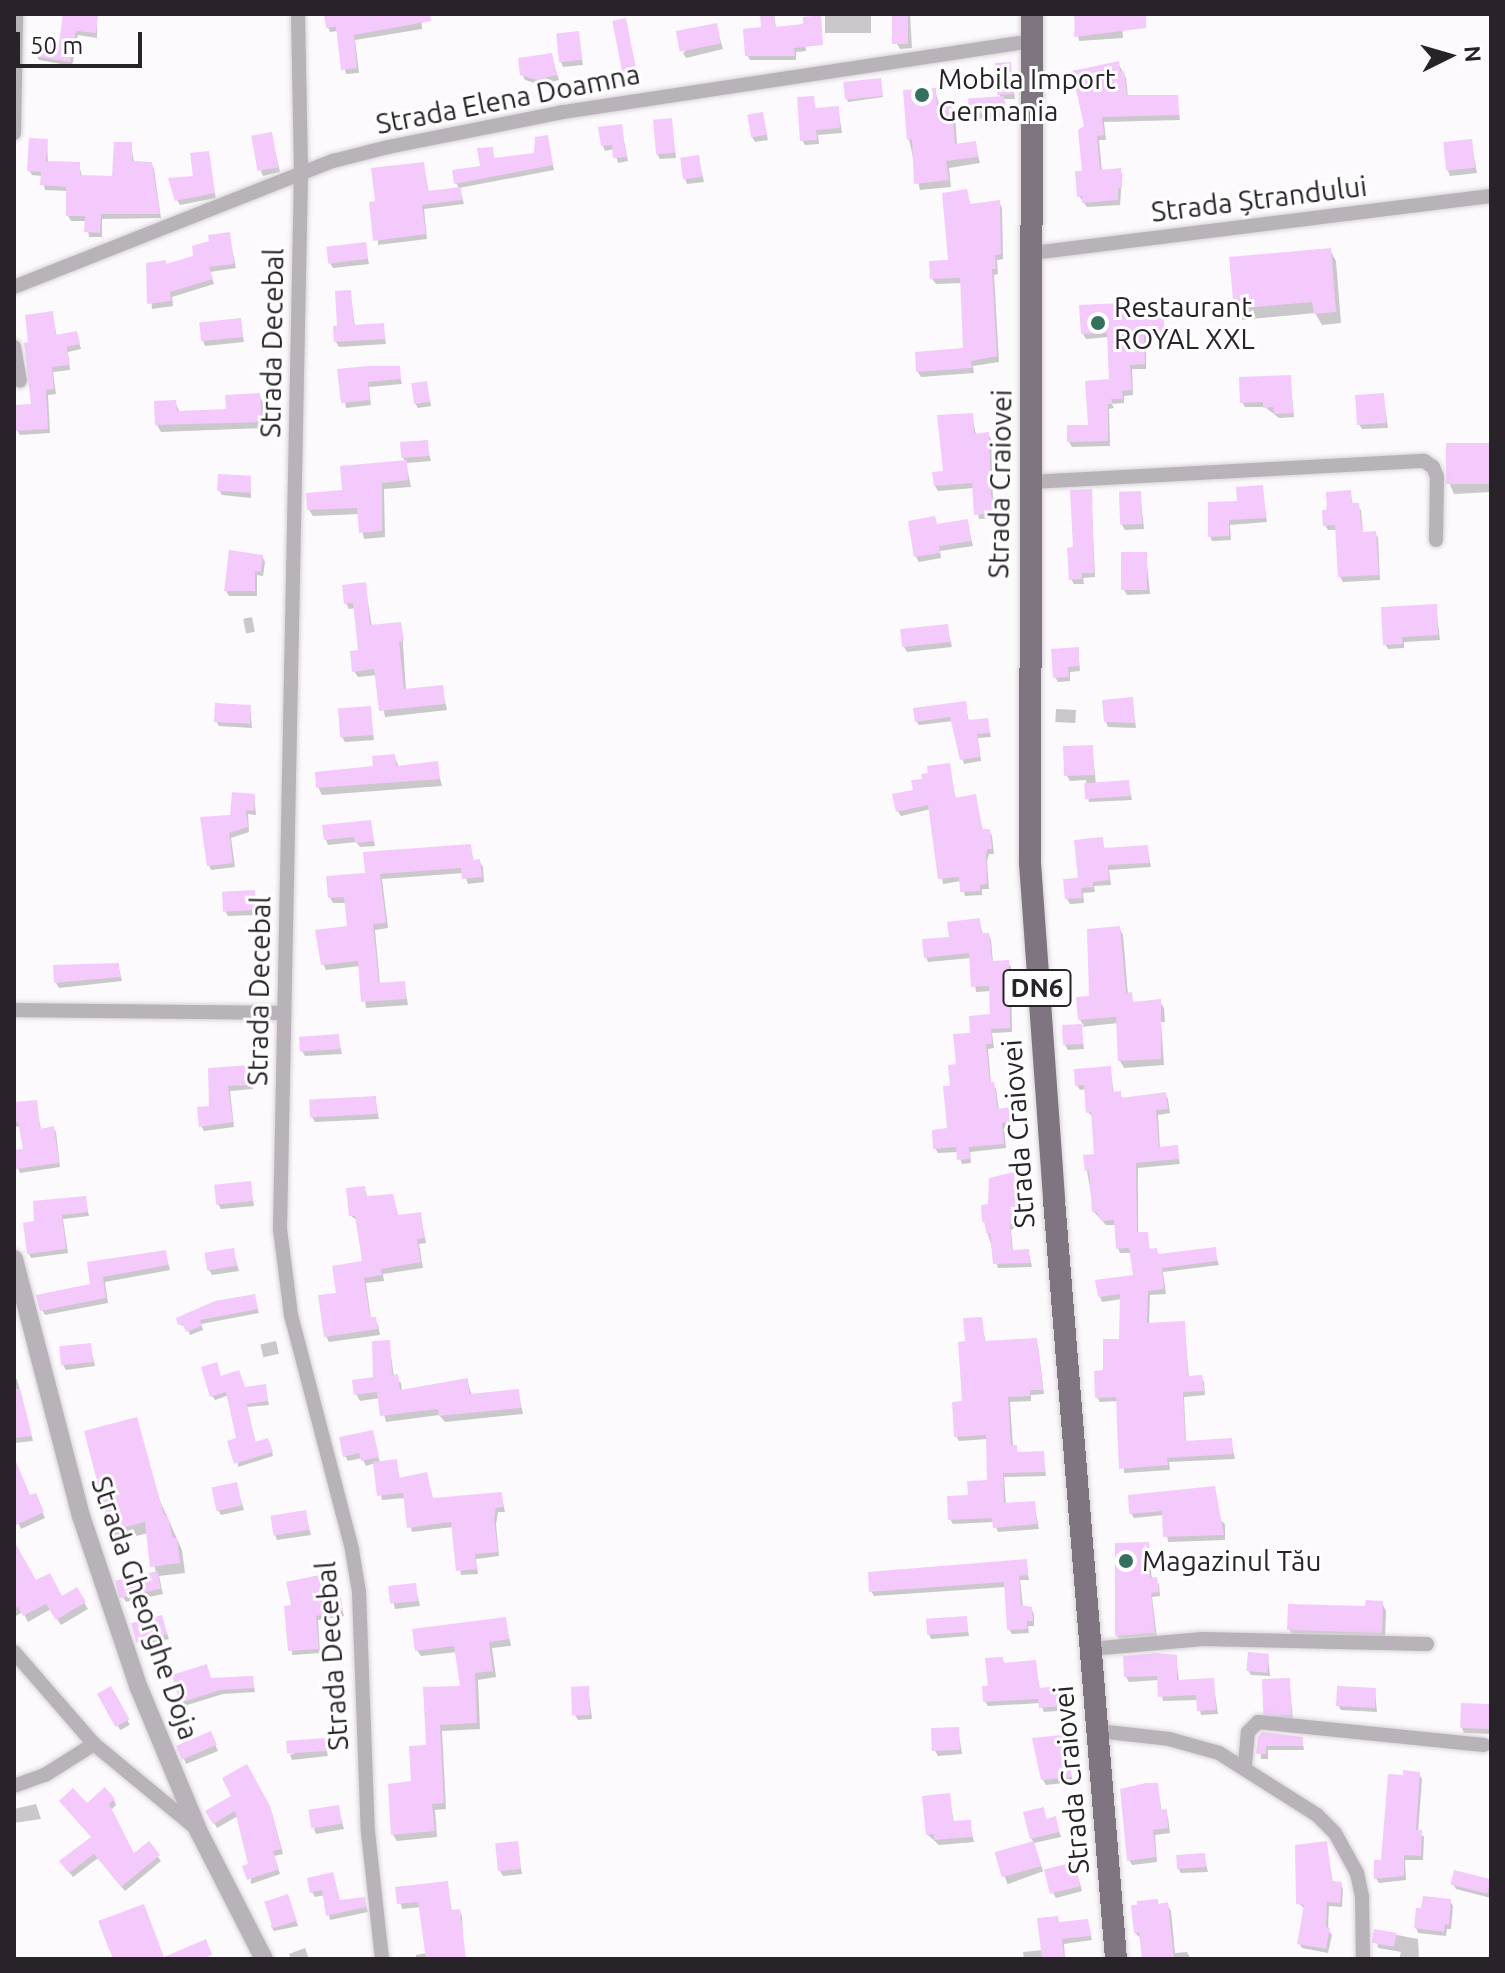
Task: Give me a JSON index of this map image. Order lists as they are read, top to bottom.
{
  "streets": {
    "main road": ["Strada Craiovei", "DN6"],
    "street": [
      "Strada Elena Doamna",
      "Strada Ștrandului",
      "Strada Decebal",
      "Strada Gheorghe Doja"
    ]
  },
  "crossings": [
    ["Strada Elena Doamna", "Strada Decebal"],
    ["Strada Elena Doamna", "Strada Craiovei"],
    ["Strada Ștrandului", "Strada Craiovei"]
  ],
  "places": ["Mobila Import Germania", "Restaurant ROYAL XXL", "Magazinul Tău"],
  "scale_bar": "50 m",
  "north": "right"
}
